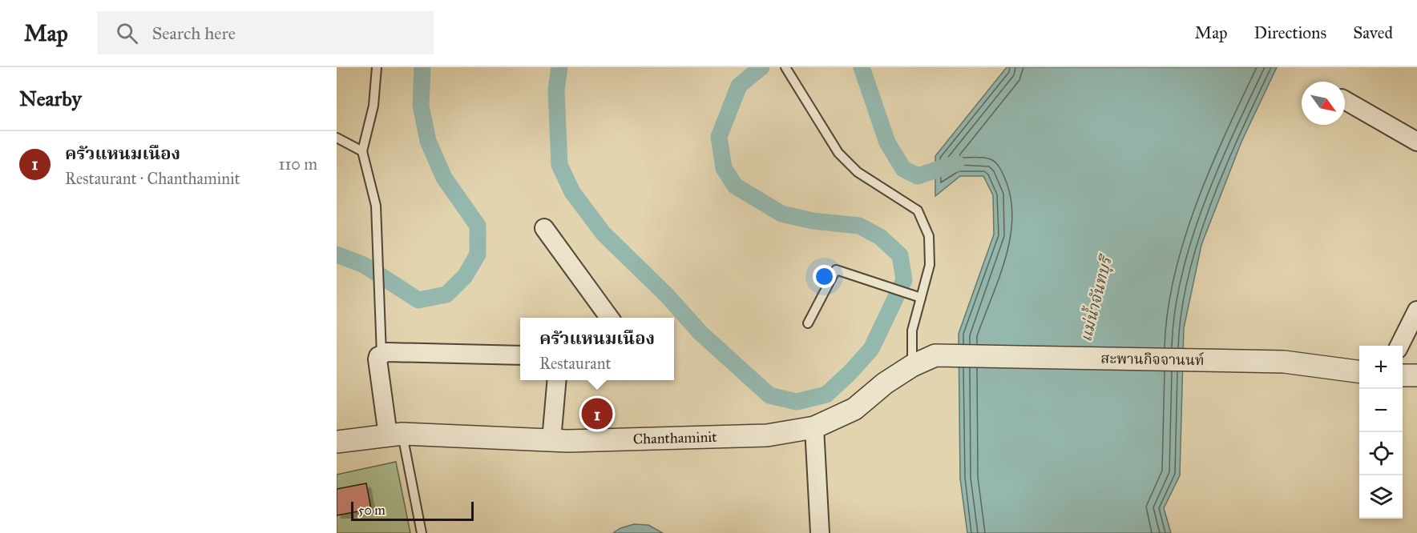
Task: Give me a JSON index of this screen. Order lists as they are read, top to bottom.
{
  "streets": {
    "street": ["สะพานกิจจานนท์", "Chanthaminit"]
  },
  "crossings": [
    ["สะพานกิจจานนท์", "Chanthaminit"]
  ],
  "water": ["แม่น้ำจันทบุรี"],
  "scale_bar": "50 m",
  "north": "bottom right",
  "page": {
    "header": "Map",
    "search": "Search here",
    "nav": ["Map", "Directions", "Saved"],
    "heading": "Nearby",
    "list": [
      {
        "mark": "1",
        "name": "ครัวแหนมเนือง",
        "note": "Restaurant · Chanthaminit",
        "value": "110 m"
      }
    ],
    "popup": ["ครัวแหนมเนือง", "Restaurant"],
    "map_buttons": ["+", "−"],
    "pins": "1",
    "scale": "50 m"
  }
}
